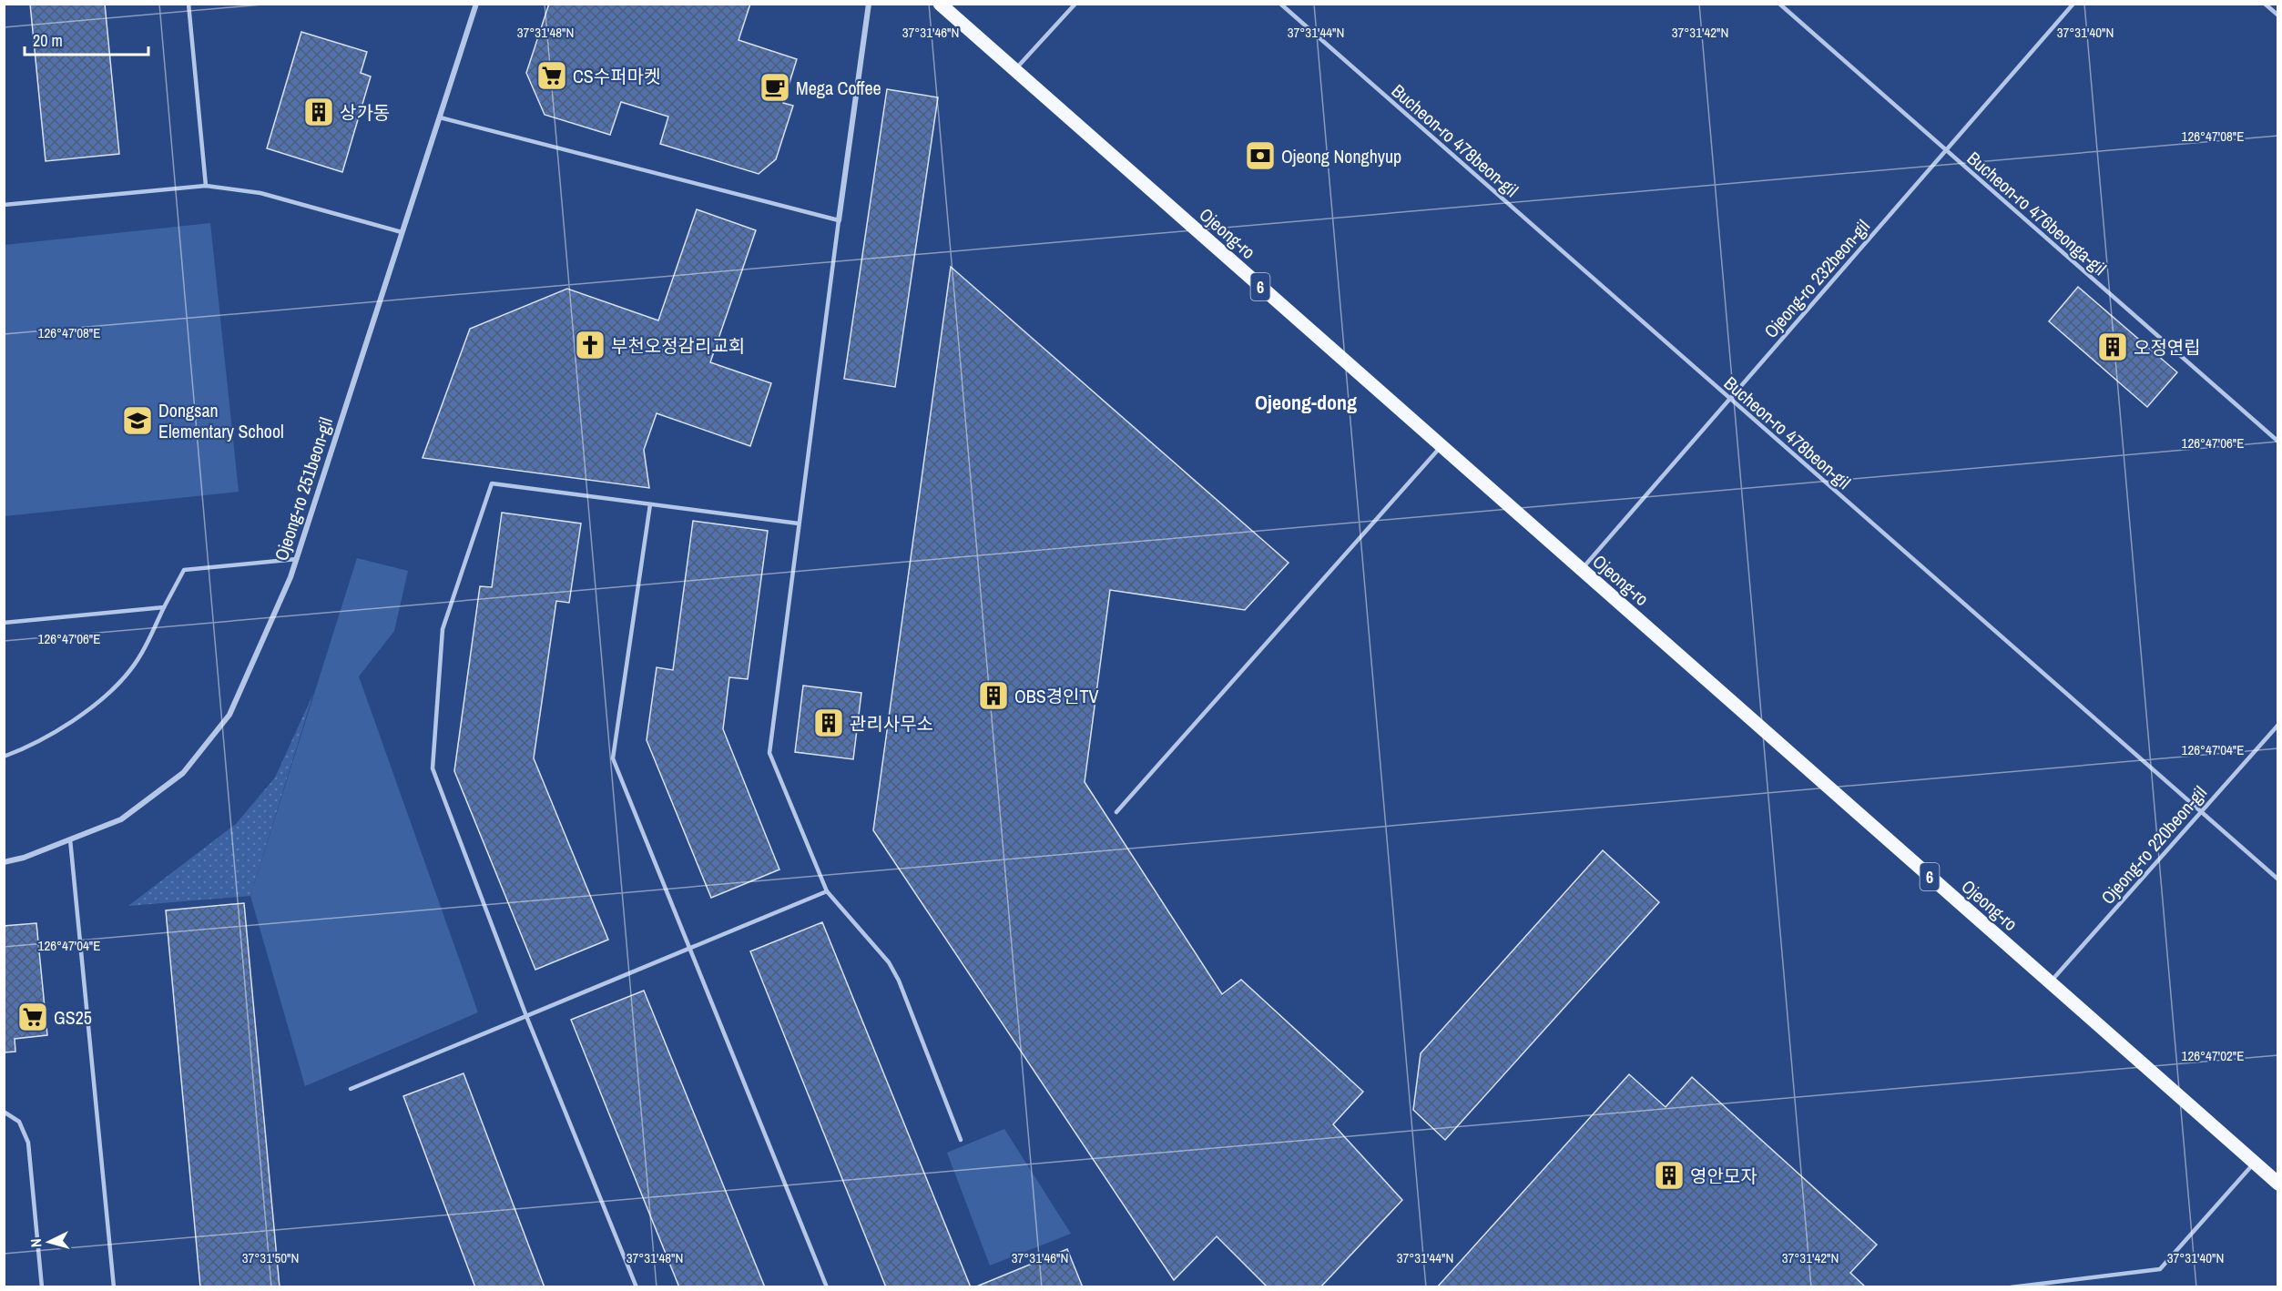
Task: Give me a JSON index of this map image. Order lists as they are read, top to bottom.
{
  "streets": {
    "main road": ["Ojeong-ro", "6"],
    "street": ["Ojeong-ro 251beon-gil"],
    "lane": [
      "Bucheon-ro 478beon-gil",
      "Bucheon-ro 476beonga-gil",
      "Ojeong-ro 232beon-gil",
      "Ojeong-ro 220beon-gil"
    ]
  },
  "crossings": [
    ["Bucheon-ro 478beon-gil", "Ojeong-ro 232beon-gil"],
    ["Bucheon-ro 478beon-gil", "Ojeong-ro 220beon-gil"],
    ["Bucheon-ro 476beonga-gil", "Ojeong-ro 232beon-gil"],
    ["Ojeong-ro", "Ojeong-ro 232beon-gil"],
    ["Ojeong-ro", "Ojeong-ro 220beon-gil"]
  ],
  "districts": ["Ojeong-dong"],
  "places": {
    "supermarket": ["CS수퍼마켓", "GS25"],
    "cafe": ["Mega Coffee"],
    "building": [
      "상가동",
      "오정연립",
      "OBS경인TV",
      "관리사무소",
      "영안모자"
    ],
    "bank": ["Ojeong Nonghyup"],
    "church": ["부천오정감리교회"],
    "school or university": ["Dongsan Elementary School"]
  },
  "scale_bar": "20 m",
  "north": "left",
  "coordinates": [
    "37°31'48\"N",
    "37°31'46\"N",
    "37°31'44\"N",
    "37°31'42\"N",
    "37°31'40\"N",
    "126°47'08\"E",
    "126°47'06\"E",
    "126°47'04\"E",
    "126°47'02\"E",
    "37°31'50\"N"
  ]
}
